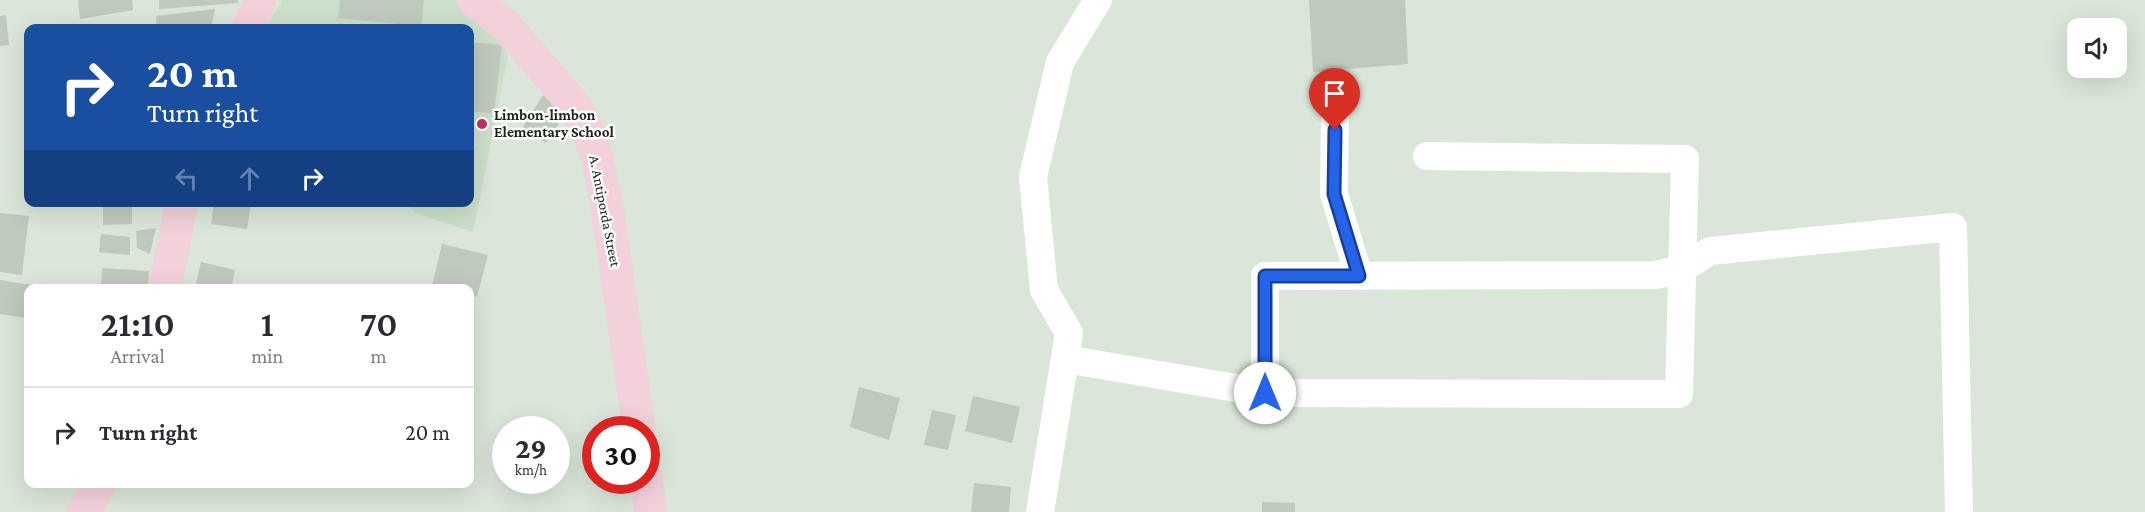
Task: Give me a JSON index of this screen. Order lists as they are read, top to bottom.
{
  "streets": {
    "street": ["A. Antiporda Street"]
  },
  "places": ["Limbon-limbon Elementary School"],
  "page": {
    "turn": ["20 m", "Turn right"],
    "eta": [
      "21:10",
      "Arrival",
      "1",
      "min",
      "70",
      "m"
    ],
    "list": [
      {
        "name": "Turn right",
        "value": "20 m"
      }
    ],
    "speed": "29 km/h",
    "limit": "30"
  }
}
